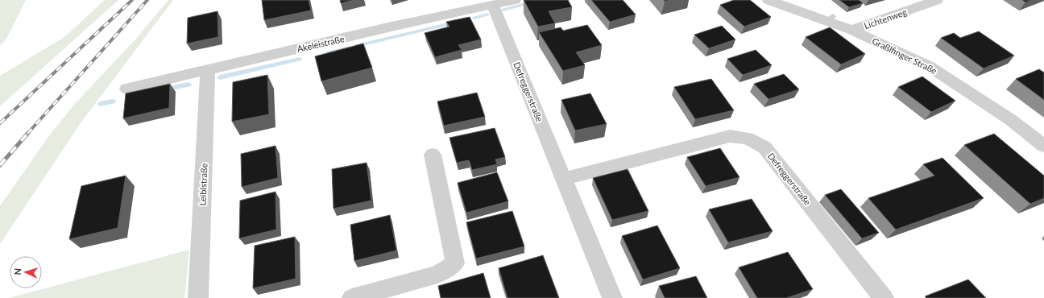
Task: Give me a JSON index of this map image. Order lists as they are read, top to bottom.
{
  "streets": {
    "street": [
      "Lichtenweg",
      "Akeleistraße",
      "Graßlfinger Straße",
      "Defreggerstraße",
      "Leiblstraße"
    ]
  },
  "crossings": [
    ["Lichtenweg", "Graßlfinger Straße"],
    ["Akeleistraße", "Defreggerstraße"],
    ["Akeleistraße", "Leiblstraße"]
  ],
  "north": "left"
}
